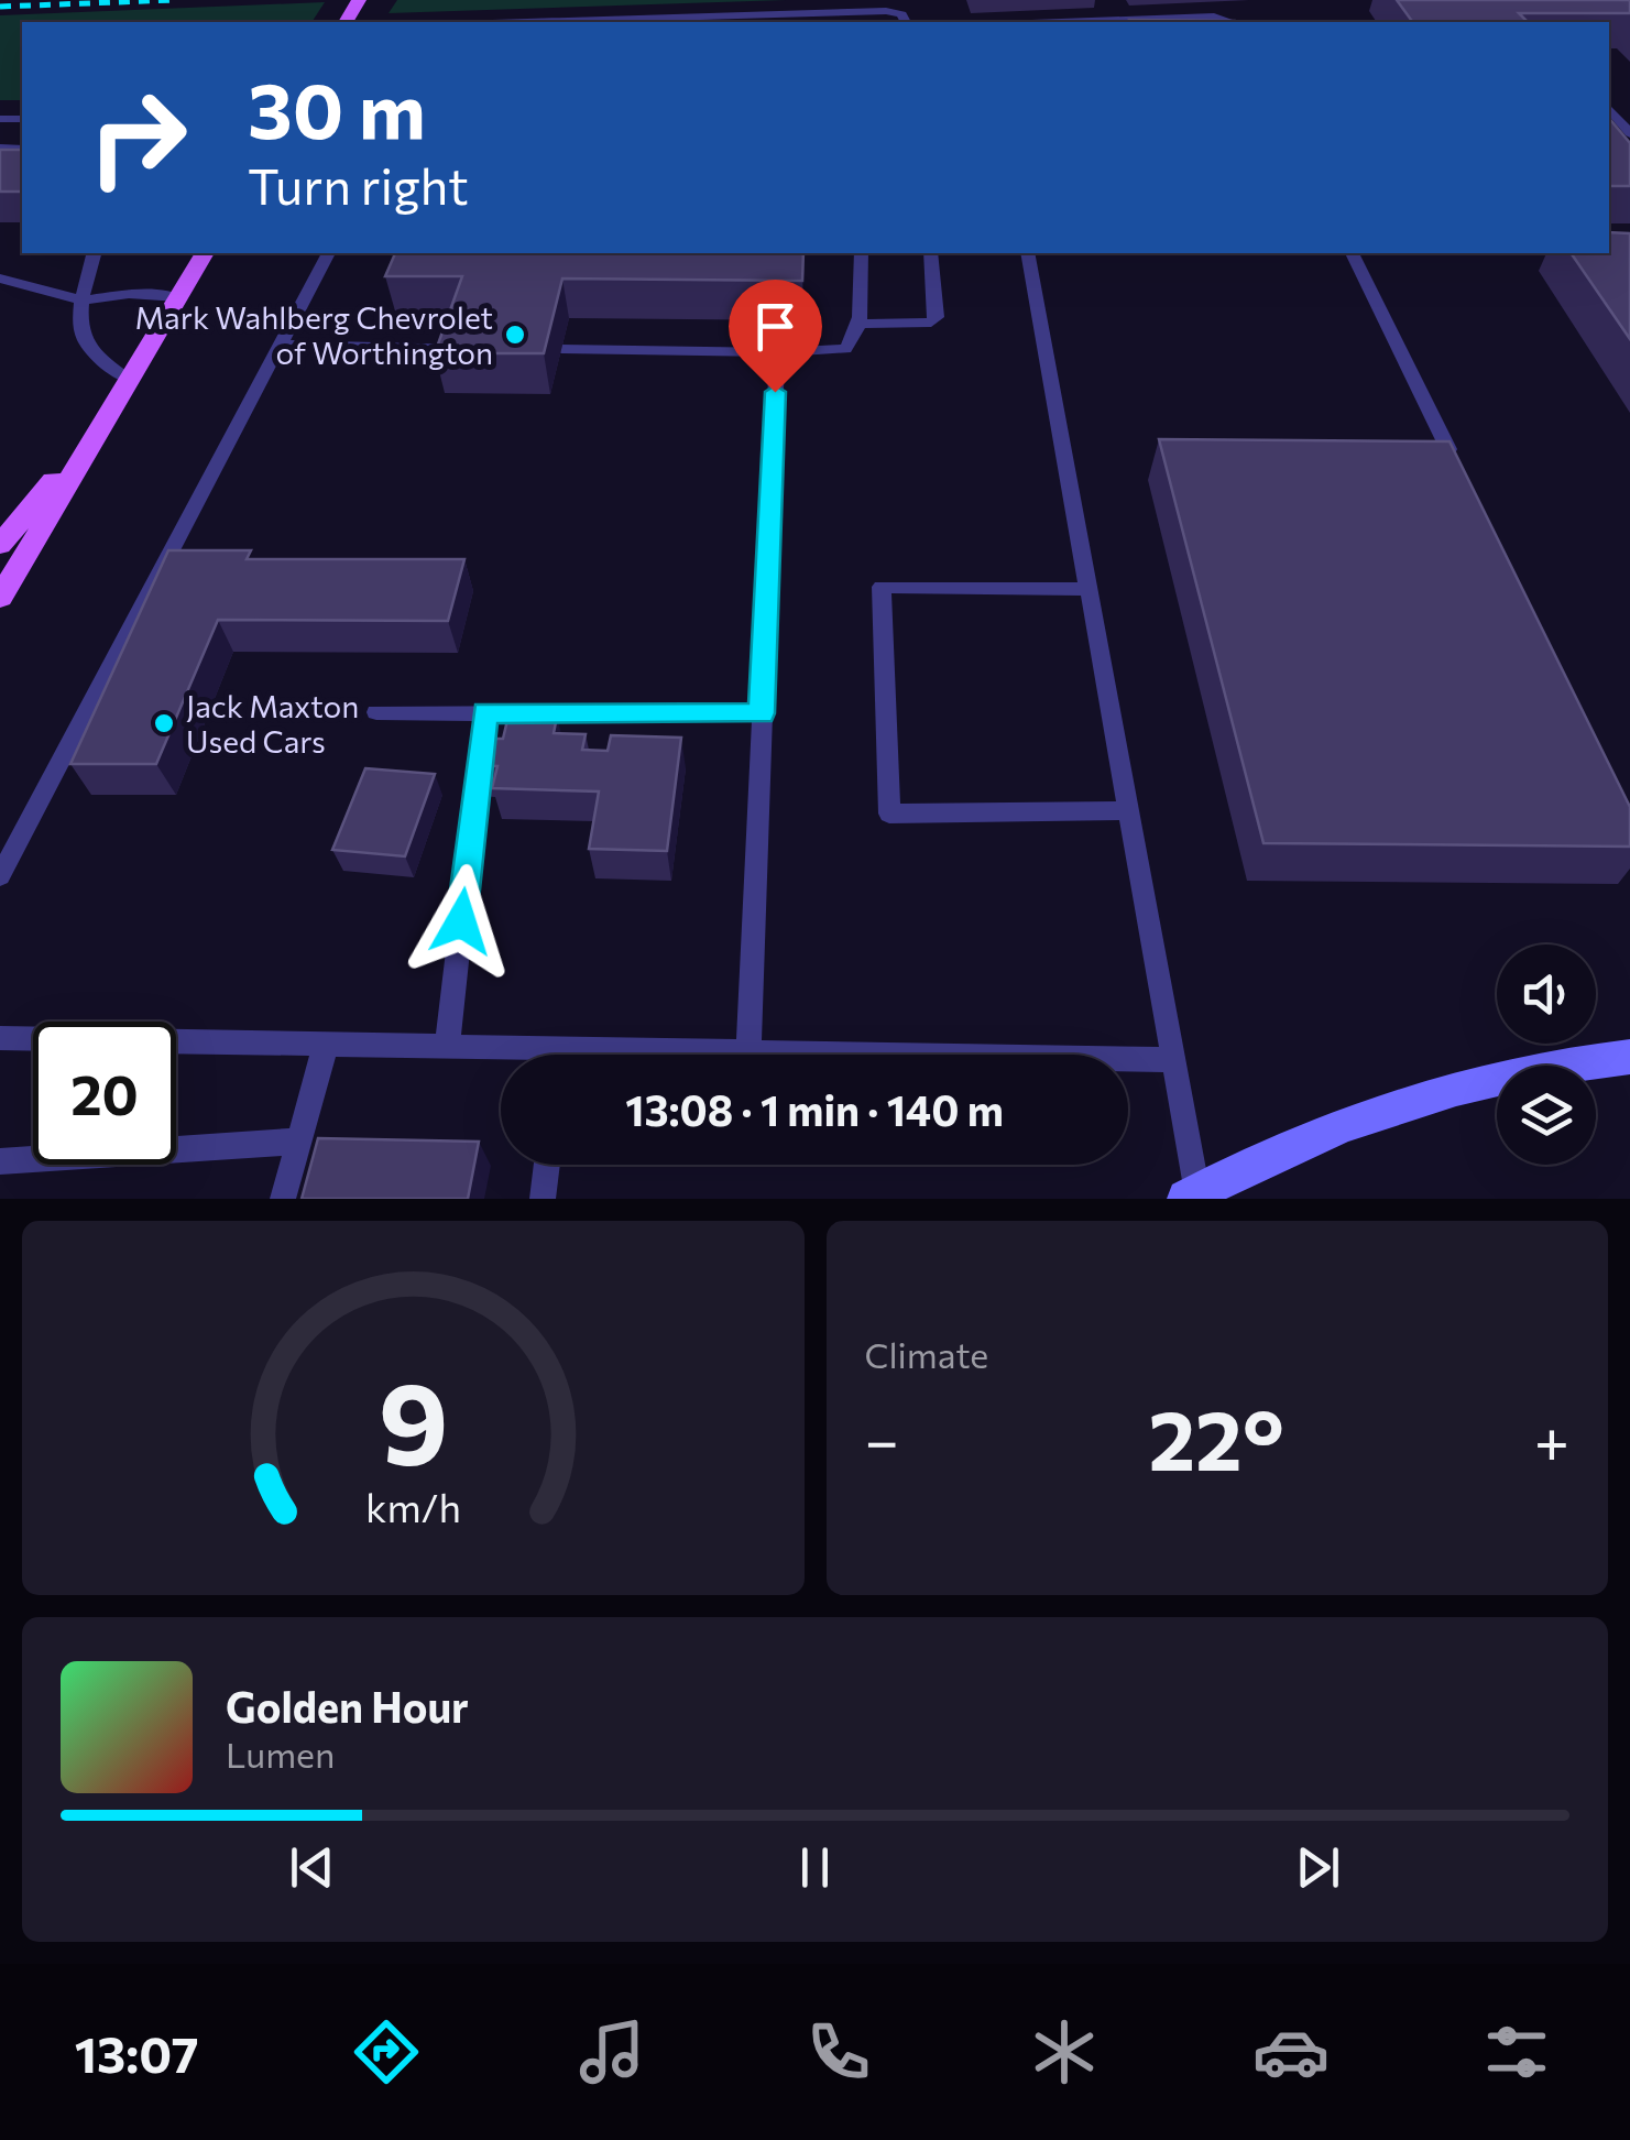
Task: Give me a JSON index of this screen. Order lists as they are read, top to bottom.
{
  "places": ["Mark Wahlberg Chevrolet of Worthington", "Jack Maxton Used Cars"],
  "page": {
    "turn": ["30 m", "Turn right"],
    "limit": "20",
    "trip": "13:08 · 1 min · 140 m",
    "tile": "Climate",
    "heat": ["−", "22°", "+"],
    "song": ["Golden Hour", "Lumen"],
    "tabs": "13:07",
    "gauge": ["9", "km/h"]
  }
}
